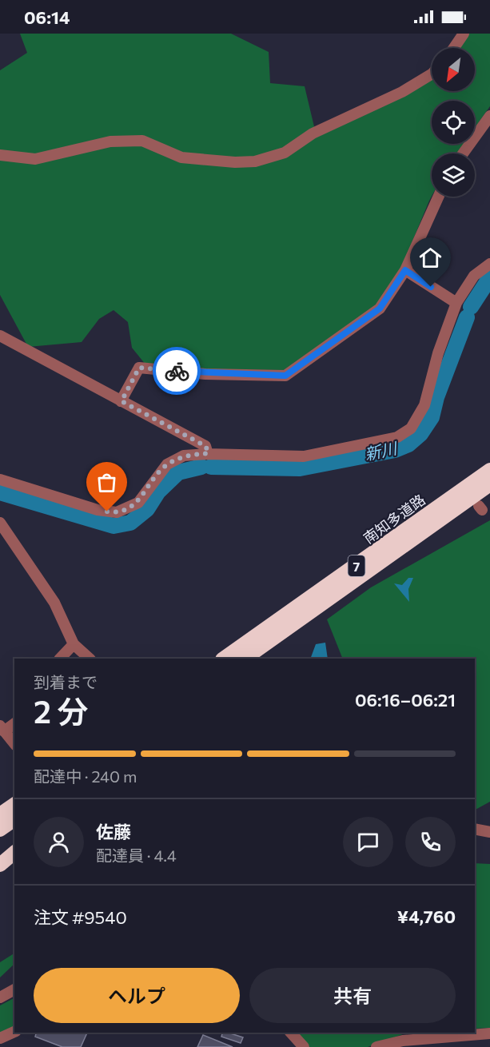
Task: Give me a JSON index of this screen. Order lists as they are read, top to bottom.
{
  "streets": {
    "highway": ["南知多道路", "7"]
  },
  "water": ["新川"],
  "north": "bottom left",
  "page": {
    "status": "06:14",
    "heading": ["2 分", "到着まで", "06:16–06:21"],
    "panel": [
      "佐藤",
      "配達員 · 4.4",
      "注文 #9540",
      "¥4,760"
    ],
    "bar": "配達中 · 240 m",
    "buttons": ["ヘルプ", "共有"]
  }
}
